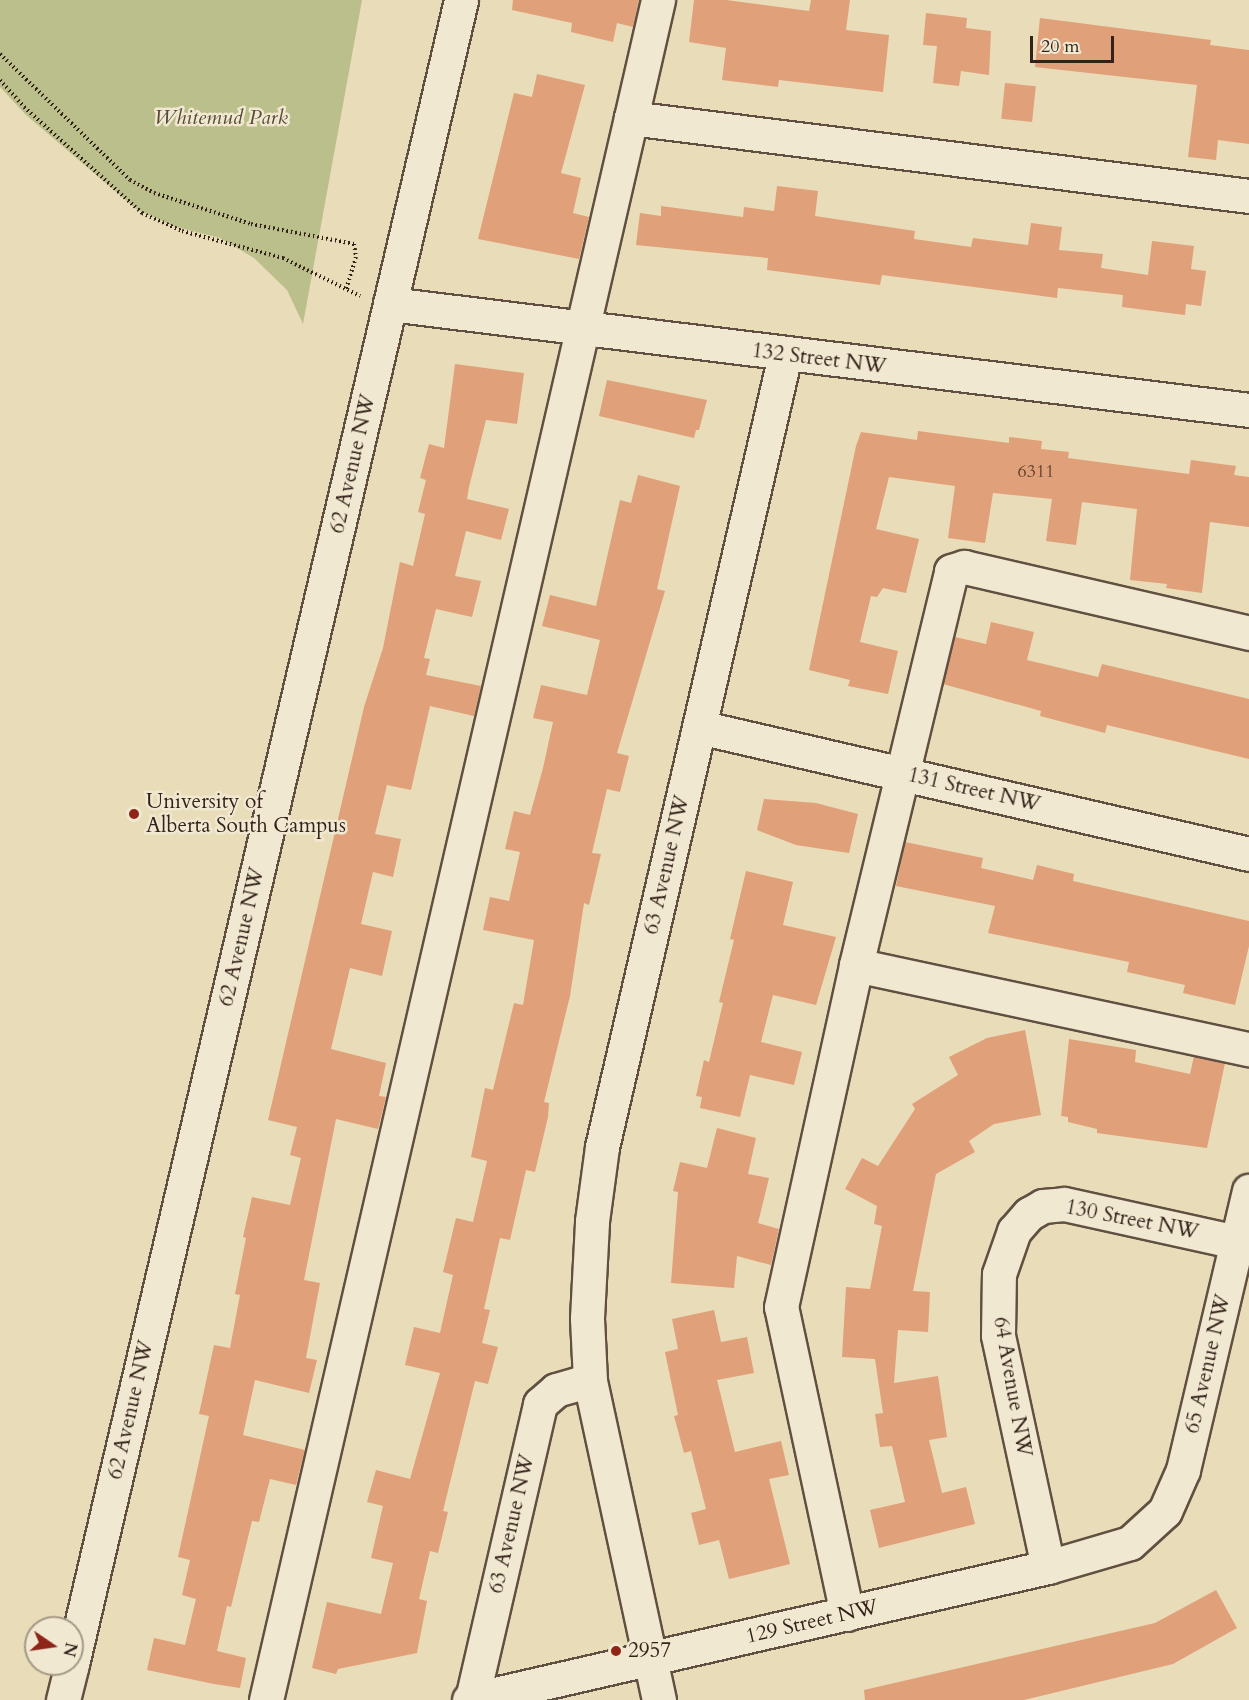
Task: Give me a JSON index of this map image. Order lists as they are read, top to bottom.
{
  "streets": {
    "street": [
      "132 Street NW",
      "62 Avenue NW",
      "131 Street NW",
      "63 Avenue NW",
      "130 Street NW",
      "65 Avenue NW",
      "64 Avenue NW",
      "129 Street NW"
    ]
  },
  "crossings": [
    ["132 Street NW", "62 Avenue NW"],
    ["132 Street NW", "63 Avenue NW"],
    ["131 Street NW", "63 Avenue NW"],
    ["63 Avenue NW", "129 Street NW"],
    ["130 Street NW", "65 Avenue NW"],
    ["130 Street NW", "64 Avenue NW"],
    ["65 Avenue NW", "129 Street NW"],
    ["64 Avenue NW", "129 Street NW"]
  ],
  "parks": ["Whitemud Park"],
  "places": ["University of Alberta South Campus", "2957"],
  "house_numbers": ["6311"],
  "scale_bar": "20 m",
  "north": "right"
}
